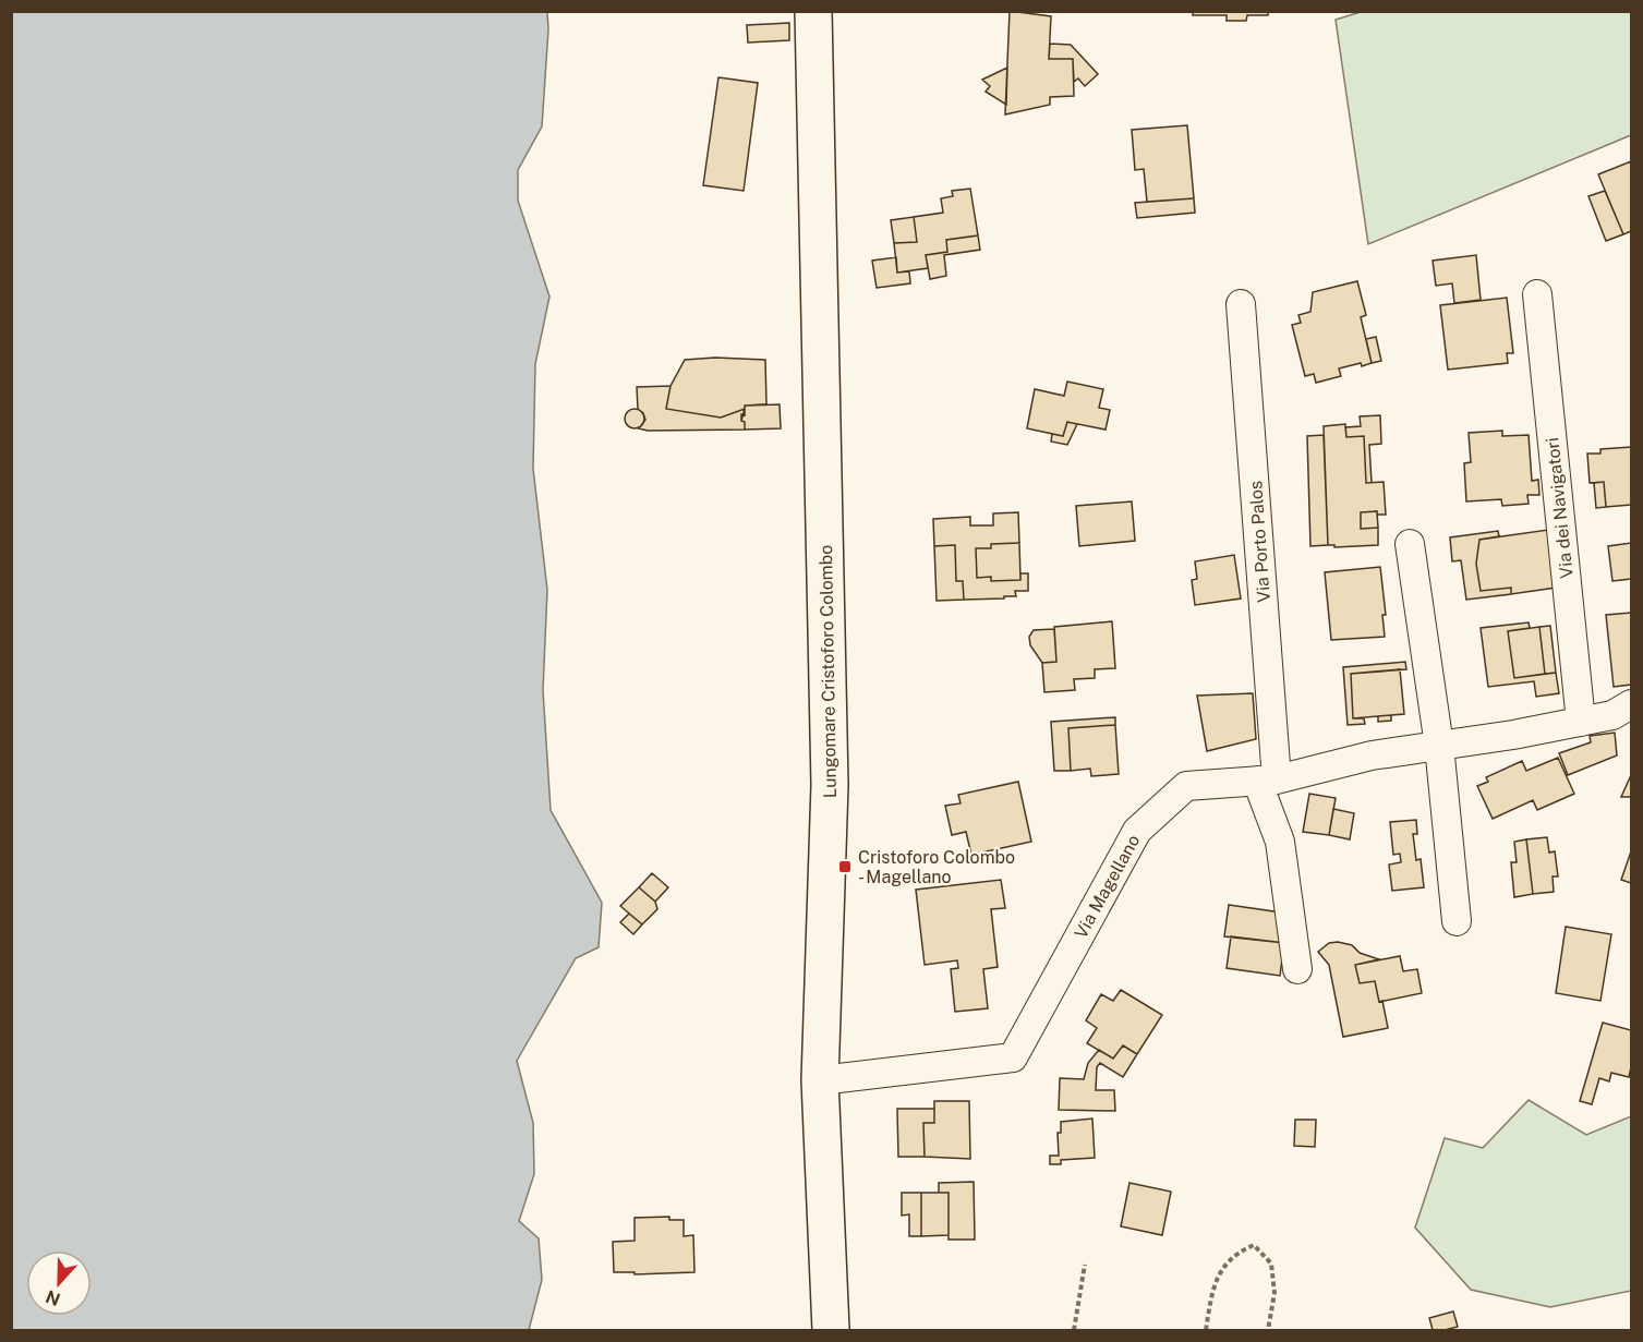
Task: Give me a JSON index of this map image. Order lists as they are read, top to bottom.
{
  "streets": {
    "main road": ["Lungomare Cristoforo Colombo"],
    "street": ["Via dei Navigatori", "Via Porto Palos", "Via Magellano"]
  },
  "crossings": [
    ["Via dei Navigatori", "Via Magellano"],
    ["Via Porto Palos", "Via Magellano"],
    ["Lungomare Cristoforo Colombo", "Via Magellano"]
  ],
  "places": {
    "transit": ["Cristoforo Colombo - Magellano"]
  },
  "north": "bottom"
}
